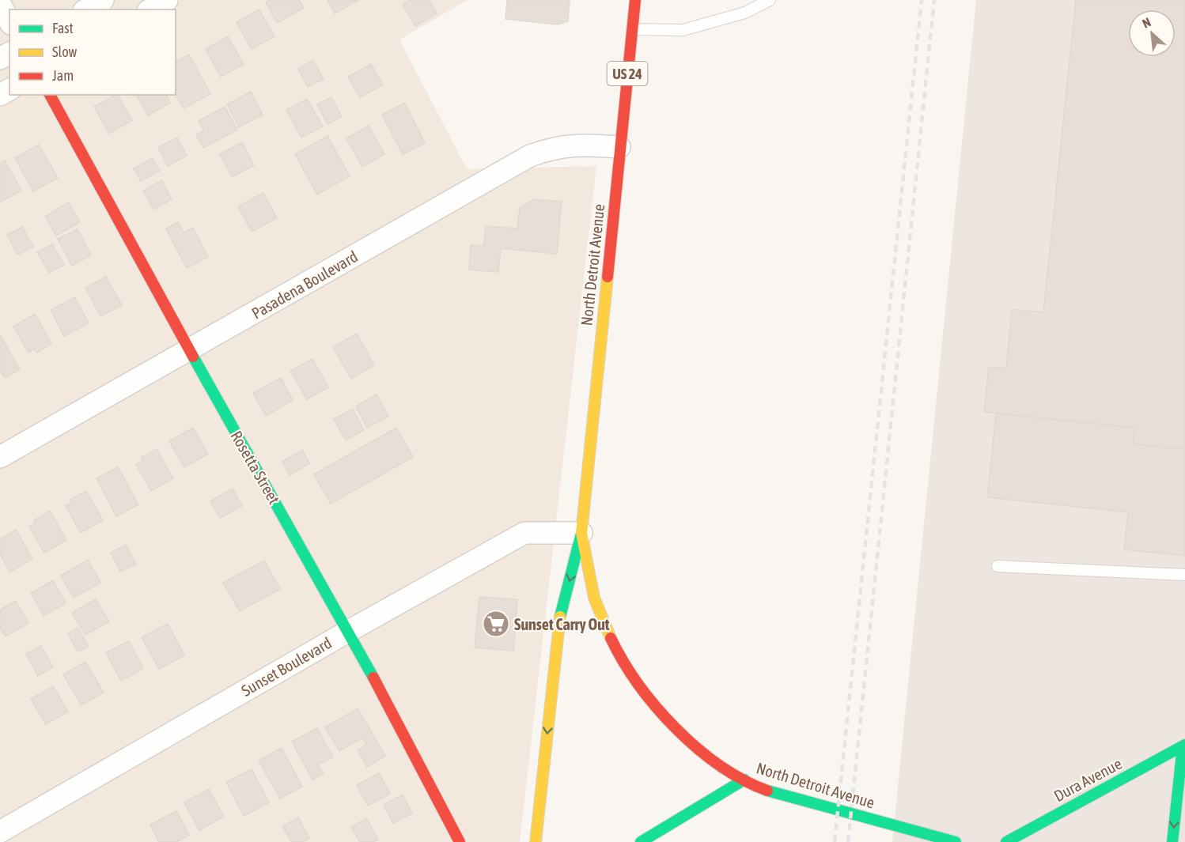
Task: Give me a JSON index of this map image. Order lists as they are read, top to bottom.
{
  "streets": {
    "street": [
      "US 24",
      "North Detroit Avenue",
      "Pasadena Boulevard",
      "Rosetta Street",
      "Sunset Boulevard",
      "Dura Avenue"
    ]
  },
  "crossings": [
    ["North Detroit Avenue", "Pasadena Boulevard"],
    ["North Detroit Avenue", "Sunset Boulevard"],
    ["Pasadena Boulevard", "Rosetta Street"],
    ["Rosetta Street", "Sunset Boulevard"]
  ],
  "places": {
    "supermarket": ["Sunset Carry Out"]
  },
  "legend": ["Fast", "Slow", "Jam"],
  "north": "top left"
}
